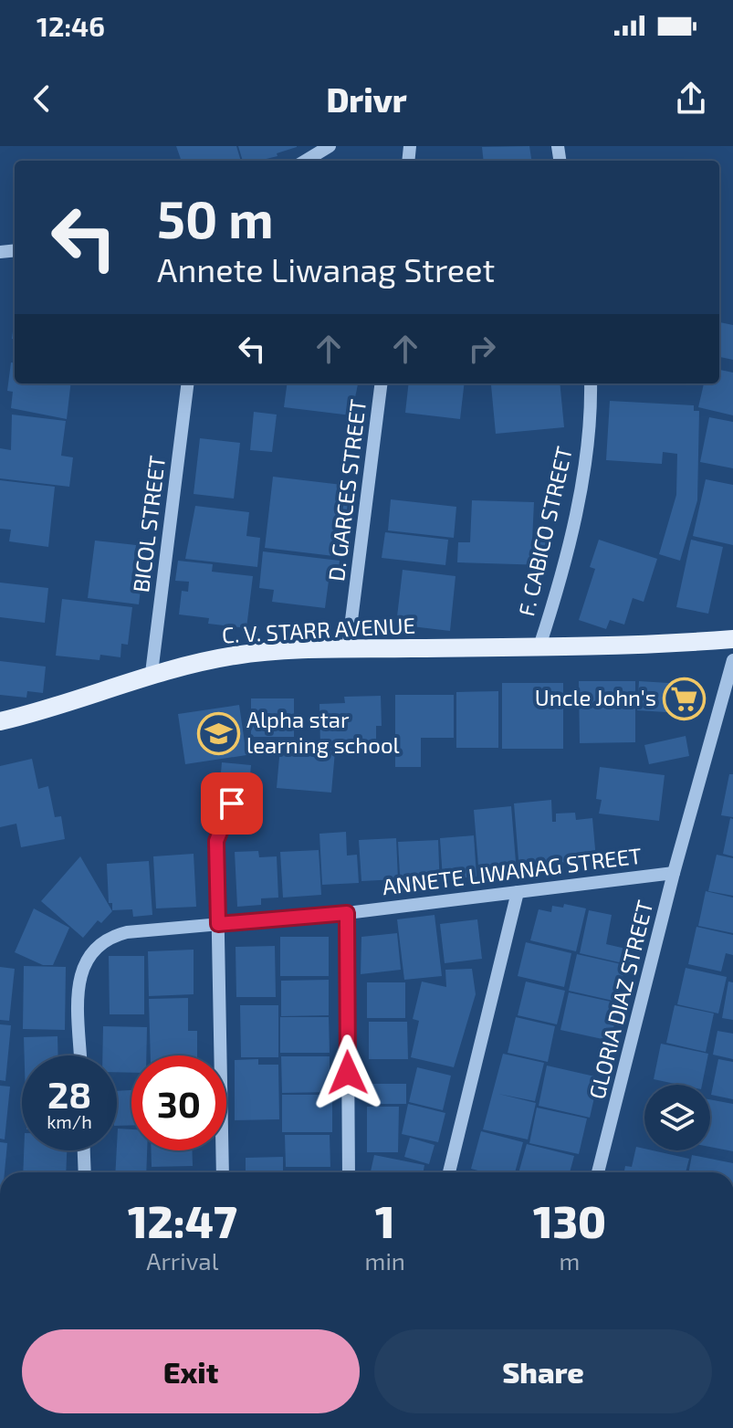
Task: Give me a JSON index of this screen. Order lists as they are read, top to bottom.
{
  "streets": {
    "main road": ["C. V. STARR AVENUE"],
    "street": [
      "D. GARCES STREET",
      "BICOL STREET",
      "F. CABICO STREET",
      "ANNETE LIWANAG STREET",
      "GLORIA DIAZ STREET"
    ]
  },
  "crossings": [
    ["D. GARCES STREET", "C. V. STARR AVENUE"],
    ["BICOL STREET", "C. V. STARR AVENUE"],
    ["F. CABICO STREET", "C. V. STARR AVENUE"],
    ["ANNETE LIWANAG STREET", "GLORIA DIAZ STREET"]
  ],
  "places": {
    "supermarket": ["Uncle John's"],
    "school or university": ["Alpha star learning school"]
  },
  "page": {
    "status": "12:46",
    "header": "Drivr",
    "turn": ["50 m", "Annete Liwanag Street"],
    "speed": "28 km/h",
    "limit": "30",
    "eta": [
      "12:47",
      "Arrival",
      "1",
      "min",
      "130",
      "m"
    ],
    "buttons": ["Exit", "Share"]
  }
}
